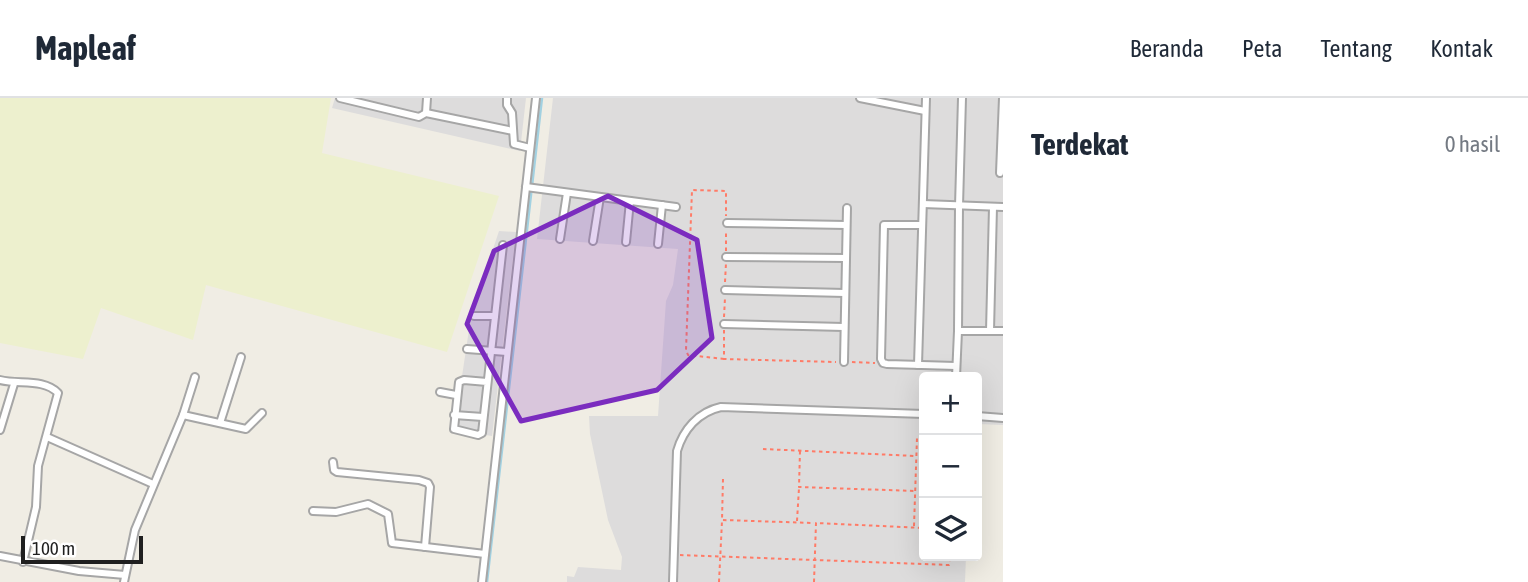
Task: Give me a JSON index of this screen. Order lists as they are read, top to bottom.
{
  "scale_bar": "100 m",
  "page": {
    "header": "Mapleaf",
    "nav": [
      "Beranda",
      "Peta",
      "Tentang",
      "Kontak"
    ],
    "heading": ["Terdekat", "0 hasil"],
    "map_buttons": ["+", "−"],
    "scale": "100 m"
  }
}
